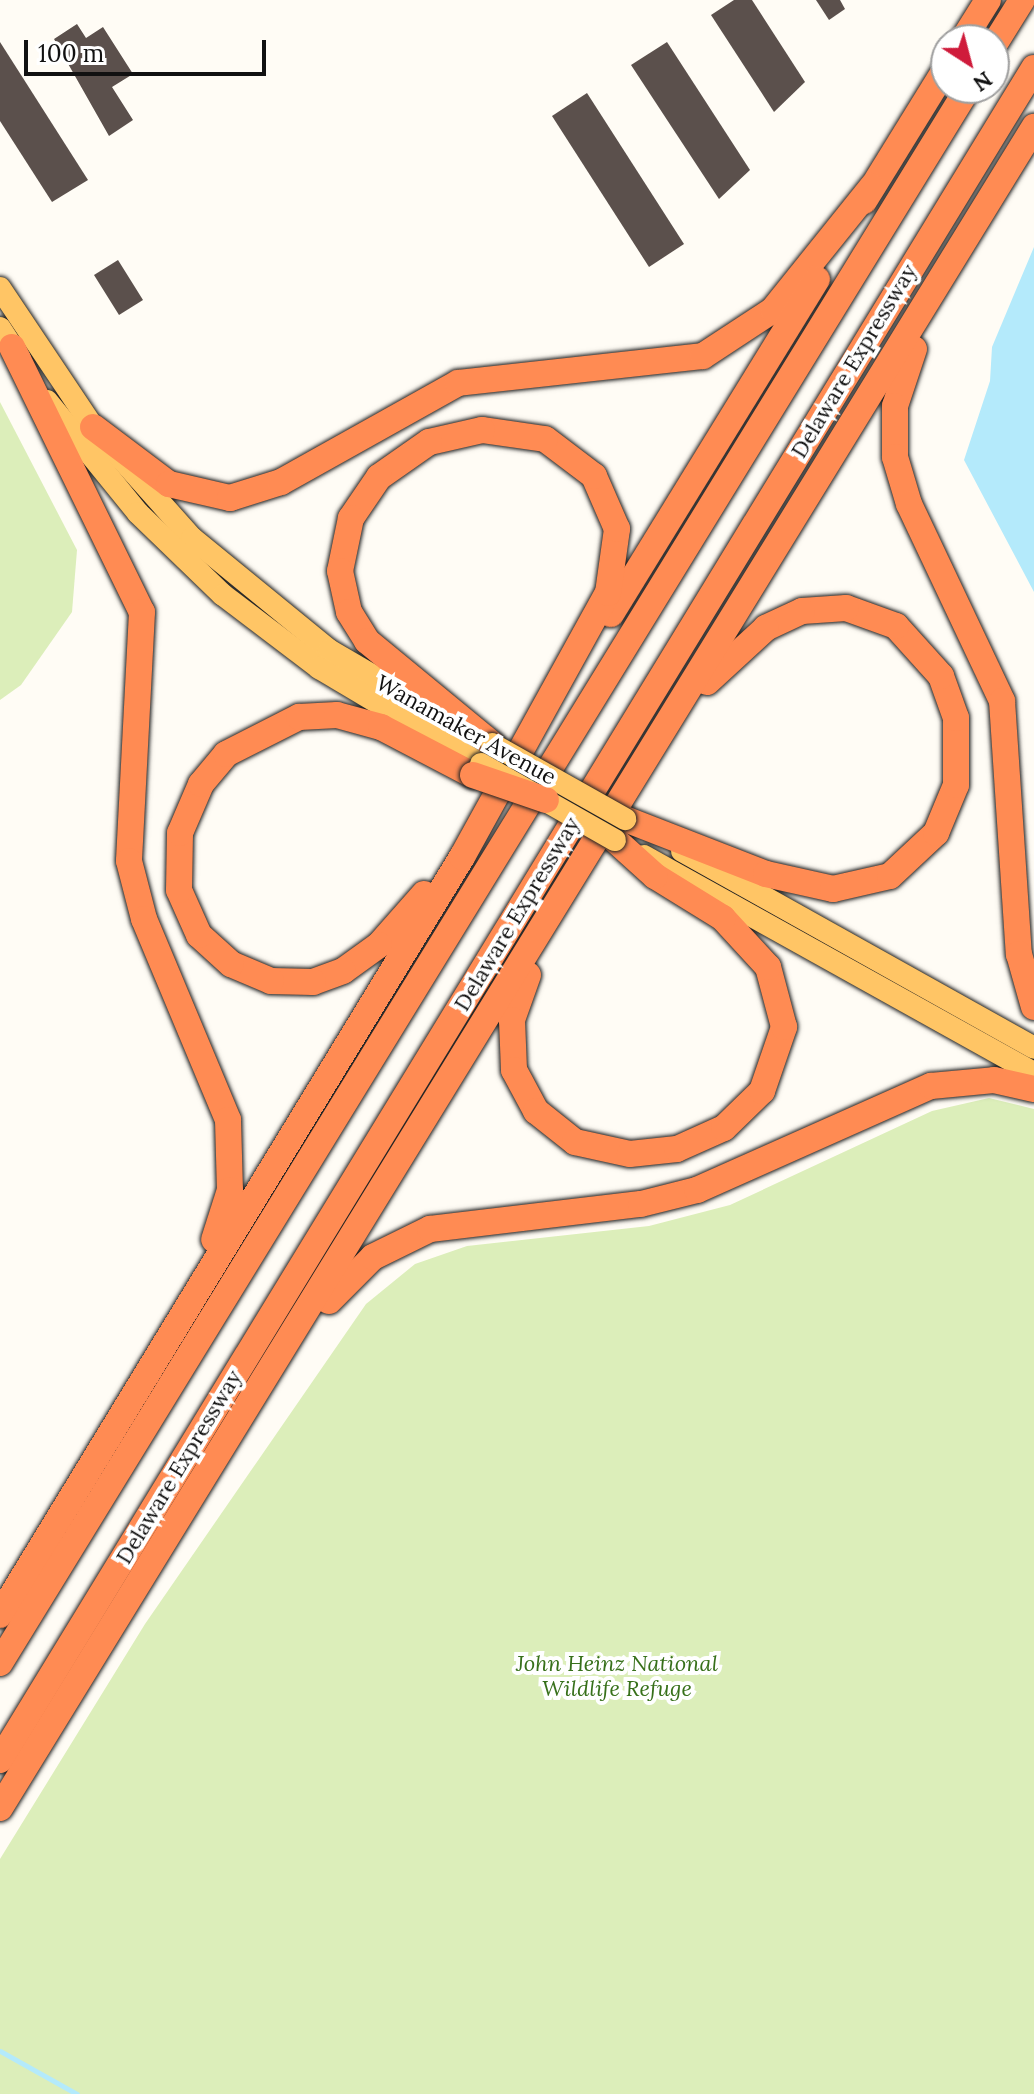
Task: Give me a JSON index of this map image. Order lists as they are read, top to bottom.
{
  "streets": {
    "highway": ["Delaware Expressway"],
    "main road": ["Wanamaker Avenue"]
  },
  "parks": ["John Heinz National Wildlife Refuge"],
  "scale_bar": "100 m",
  "north": "bottom right"
}
